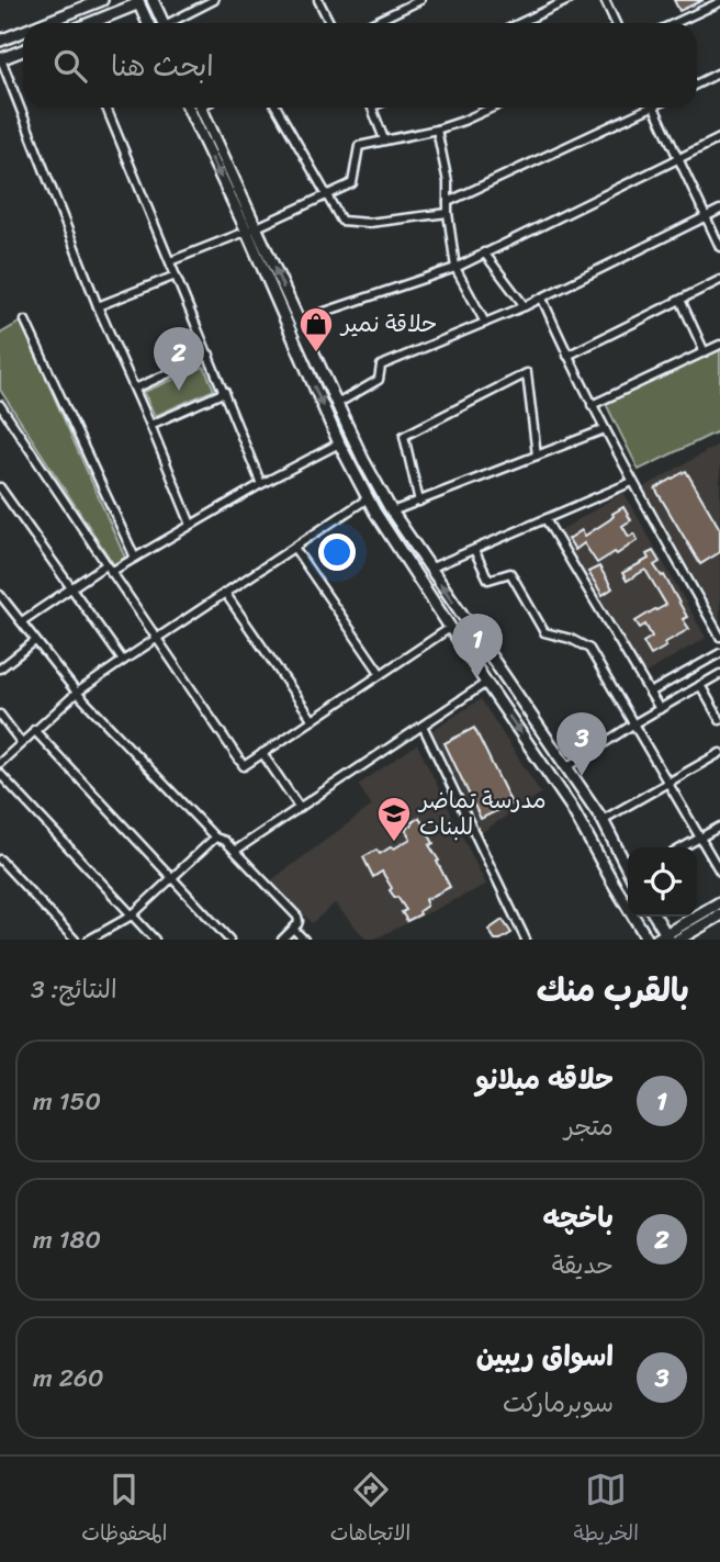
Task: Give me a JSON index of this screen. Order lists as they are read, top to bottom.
{
  "places": {
    "shop": ["حلاقة نمير"],
    "school or university": ["مدرسة تماضر للبنات"]
  },
  "page": {
    "search": "ابحث هنا",
    "pins": ["2", "1", "3"],
    "heading": ["بالقرب منك", "النتائج: 3"],
    "list": [
      {
        "mark": "1",
        "name": "حلاقه ميلانو",
        "note": "متجر",
        "value": "150 m"
      },
      {
        "mark": "2",
        "name": "باخچە",
        "note": "حديقة",
        "value": "180 m"
      },
      {
        "mark": "3",
        "name": "اسواق ريبين",
        "note": "سوبرماركت",
        "value": "260 m"
      }
    ],
    "nav": ["الخريطة", "الاتجاهات", "المحفوظات"]
  }
}
